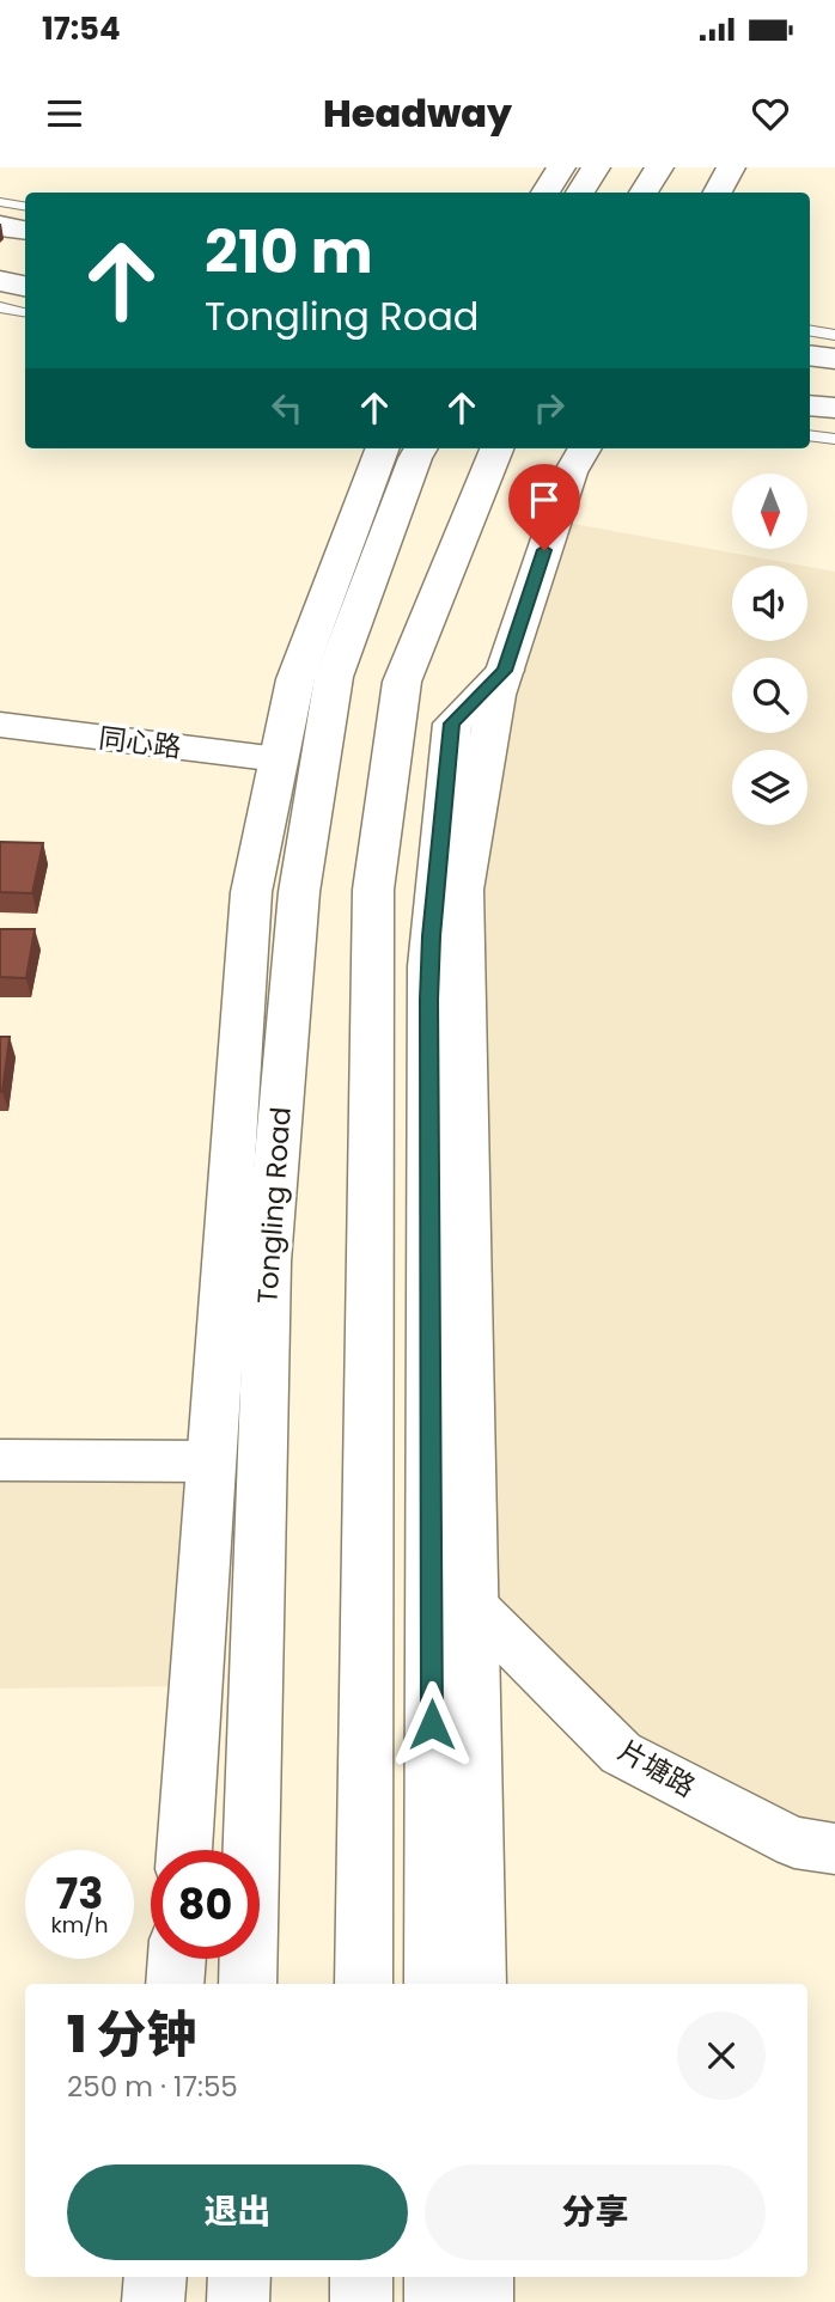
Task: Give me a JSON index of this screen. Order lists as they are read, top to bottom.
{
  "streets": {
    "main road": ["Tongling Road"],
    "street": ["同心路", "片塘路"]
  },
  "crossings": [
    ["同心路", "Tongling Road"]
  ],
  "north": "bottom",
  "page": {
    "status": "17:54",
    "header": "Headway",
    "turn": ["210 m", "Tongling Road"],
    "speed": "73 km/h",
    "limit": "80",
    "heading": ["1 分钟", "250 m · 17:55"],
    "buttons": ["退出", "分享"]
  }
}
